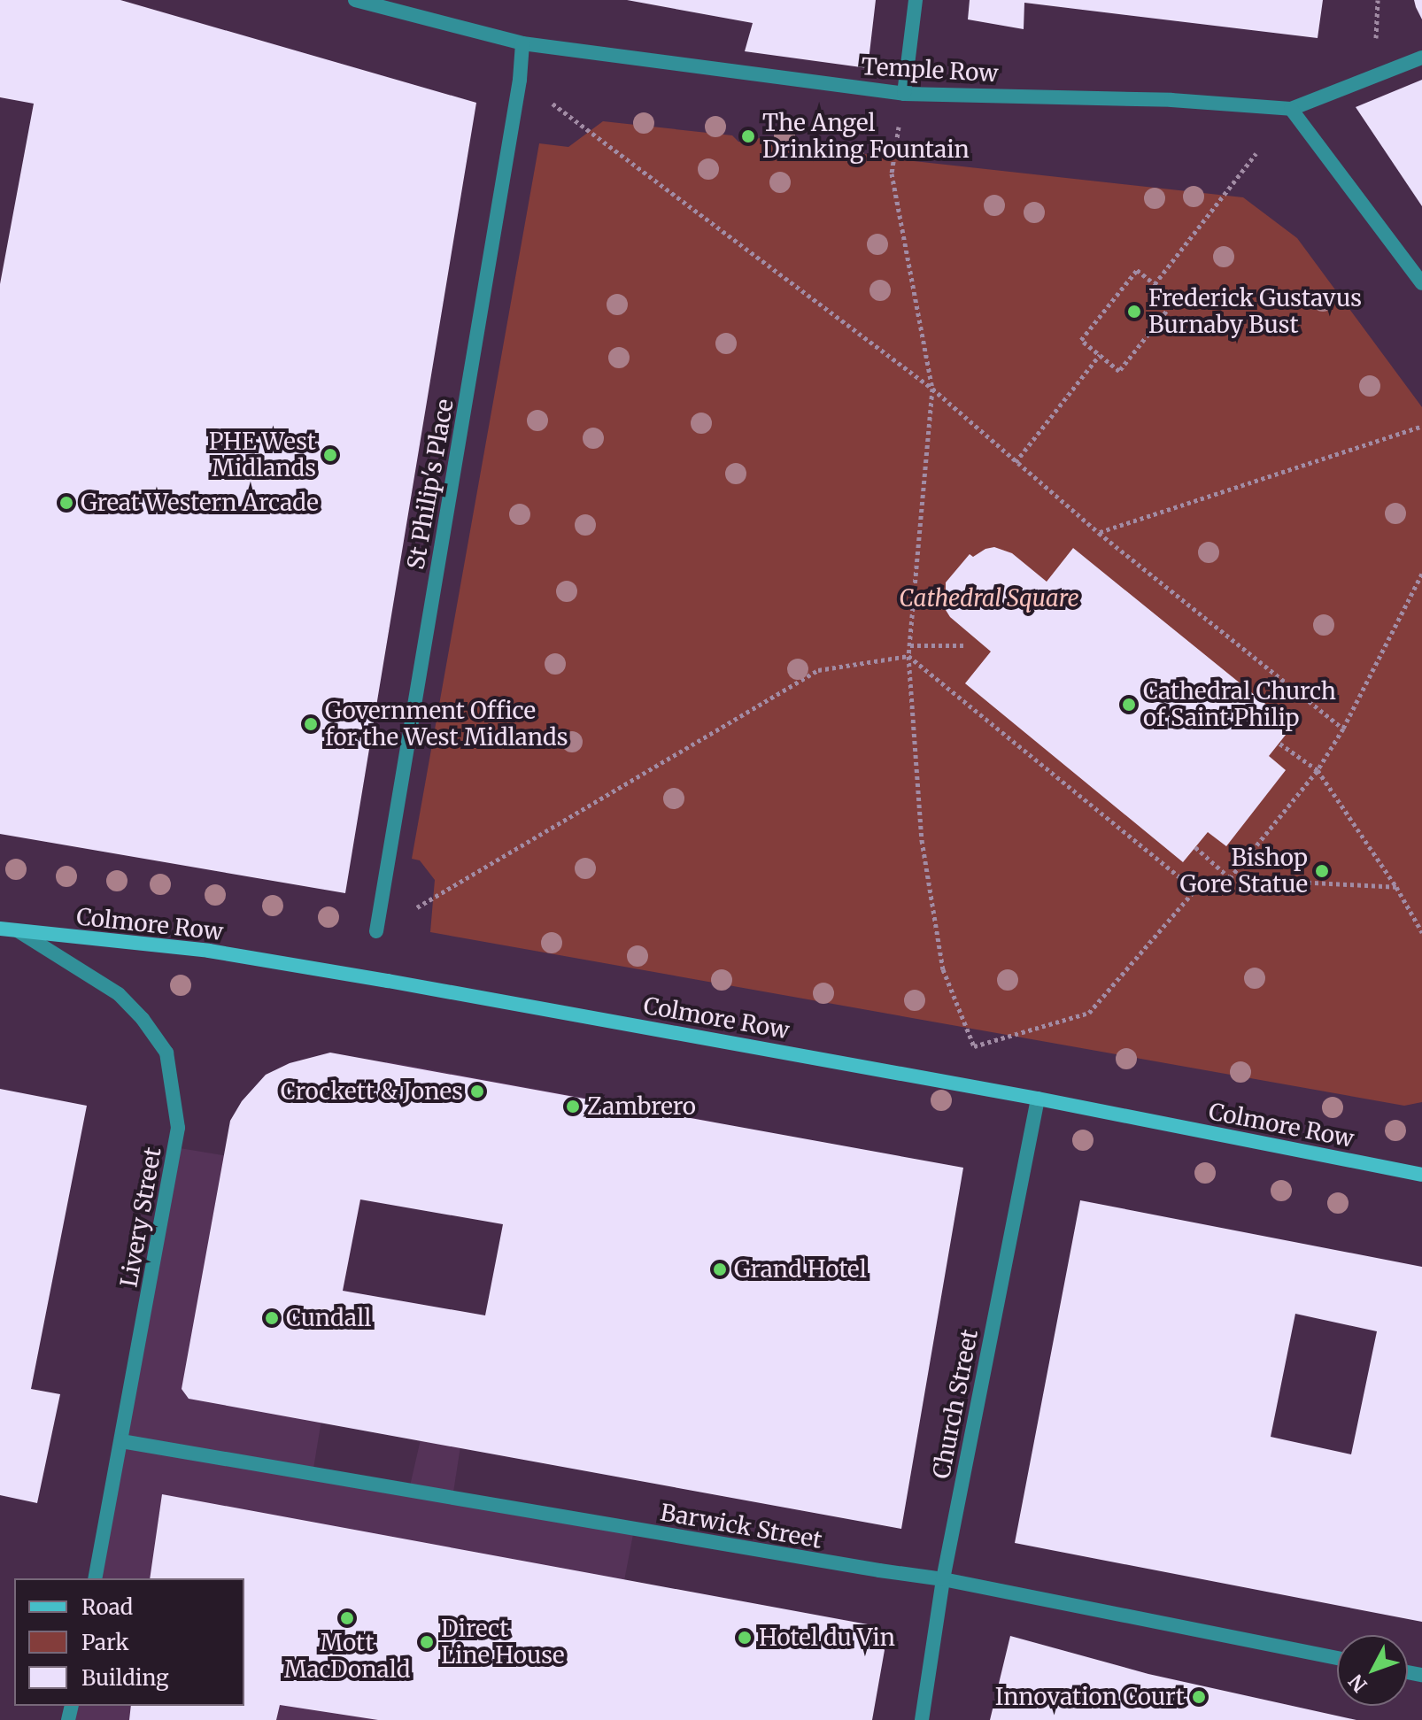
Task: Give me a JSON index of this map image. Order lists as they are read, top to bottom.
{
  "streets": {
    "street": [
      "Temple Row",
      "St Philip's Place",
      "Colmore Row",
      "Livery Street",
      "Church Street",
      "Barwick Street"
    ]
  },
  "crossings": [
    ["Temple Row", "St Philip's Place"],
    ["Colmore Row", "Livery Street"],
    ["Colmore Row", "Church Street"],
    ["Livery Street", "Barwick Street"],
    ["Church Street", "Barwick Street"]
  ],
  "parks": ["Cathedral Square"],
  "places": [
    "The Angel Drinking Fountain",
    "Frederick Gustavus Burnaby Bust",
    "PHE West Midlands",
    "Great Western Arcade",
    "Cathedral Church of Saint Philip",
    "Government Office for the West Midlands",
    "Bishop Gore Statue",
    "Crockett & Jones",
    "Zambrero",
    "Grand Hotel",
    "Cundall",
    "Mott MacDonald",
    "Hotel du Vin",
    "Direct Line House",
    "Innovation Court"
  ],
  "legend": ["Road", "Park", "Building"],
  "north": "bottom left"
}
